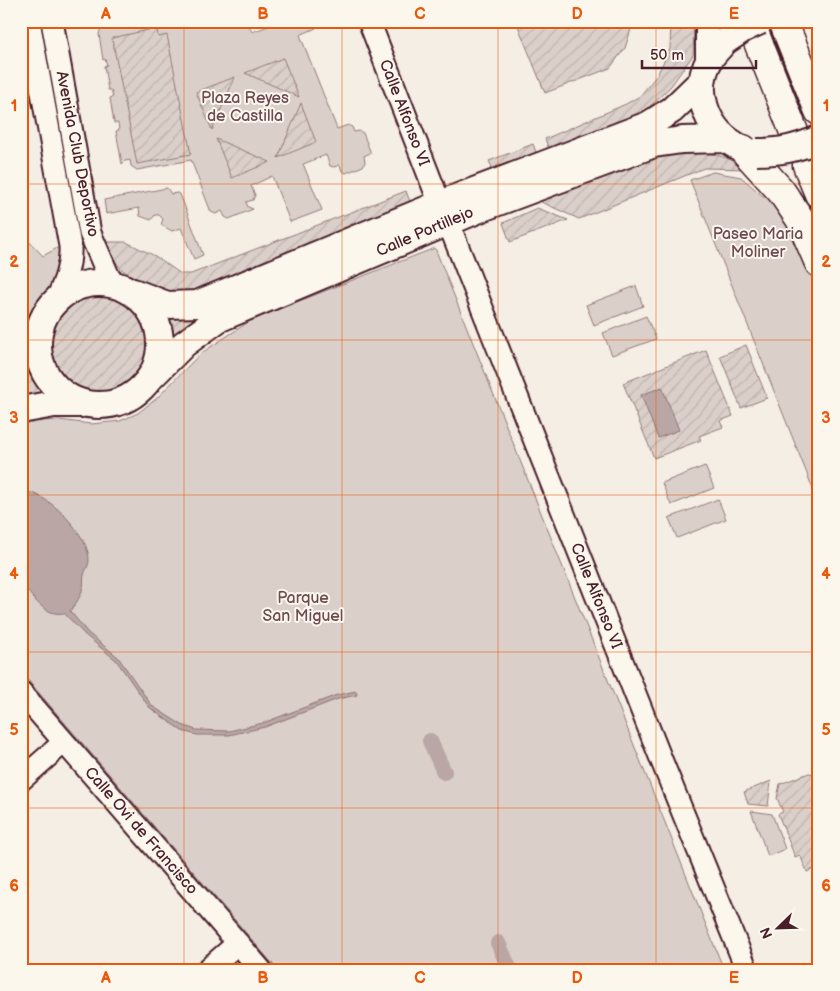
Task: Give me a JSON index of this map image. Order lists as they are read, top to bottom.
{
  "streets": {
    "main road": ["Calle Portillejo"],
    "street": ["Calle Alfonso VI", "Avenida Club Deportivo", "Calle Ovi de Francisco"]
  },
  "crossings": [
    ["Calle Alfonso VI", "Calle Portillejo"],
    ["Avenida Club Deportivo", "Calle Portillejo"]
  ],
  "parks": ["Plaza Reyes de Castilla", "Paseo Maria Moliner", "Parque San Miguel"],
  "scale_bar": "50 m",
  "north": "bottom left",
  "grid": {
    "columns": [
      "A",
      "B",
      "C",
      "D",
      "E"
    ],
    "rows": [
      "1",
      "2",
      "3",
      "4",
      "5",
      "6"
    ]
  }
}
